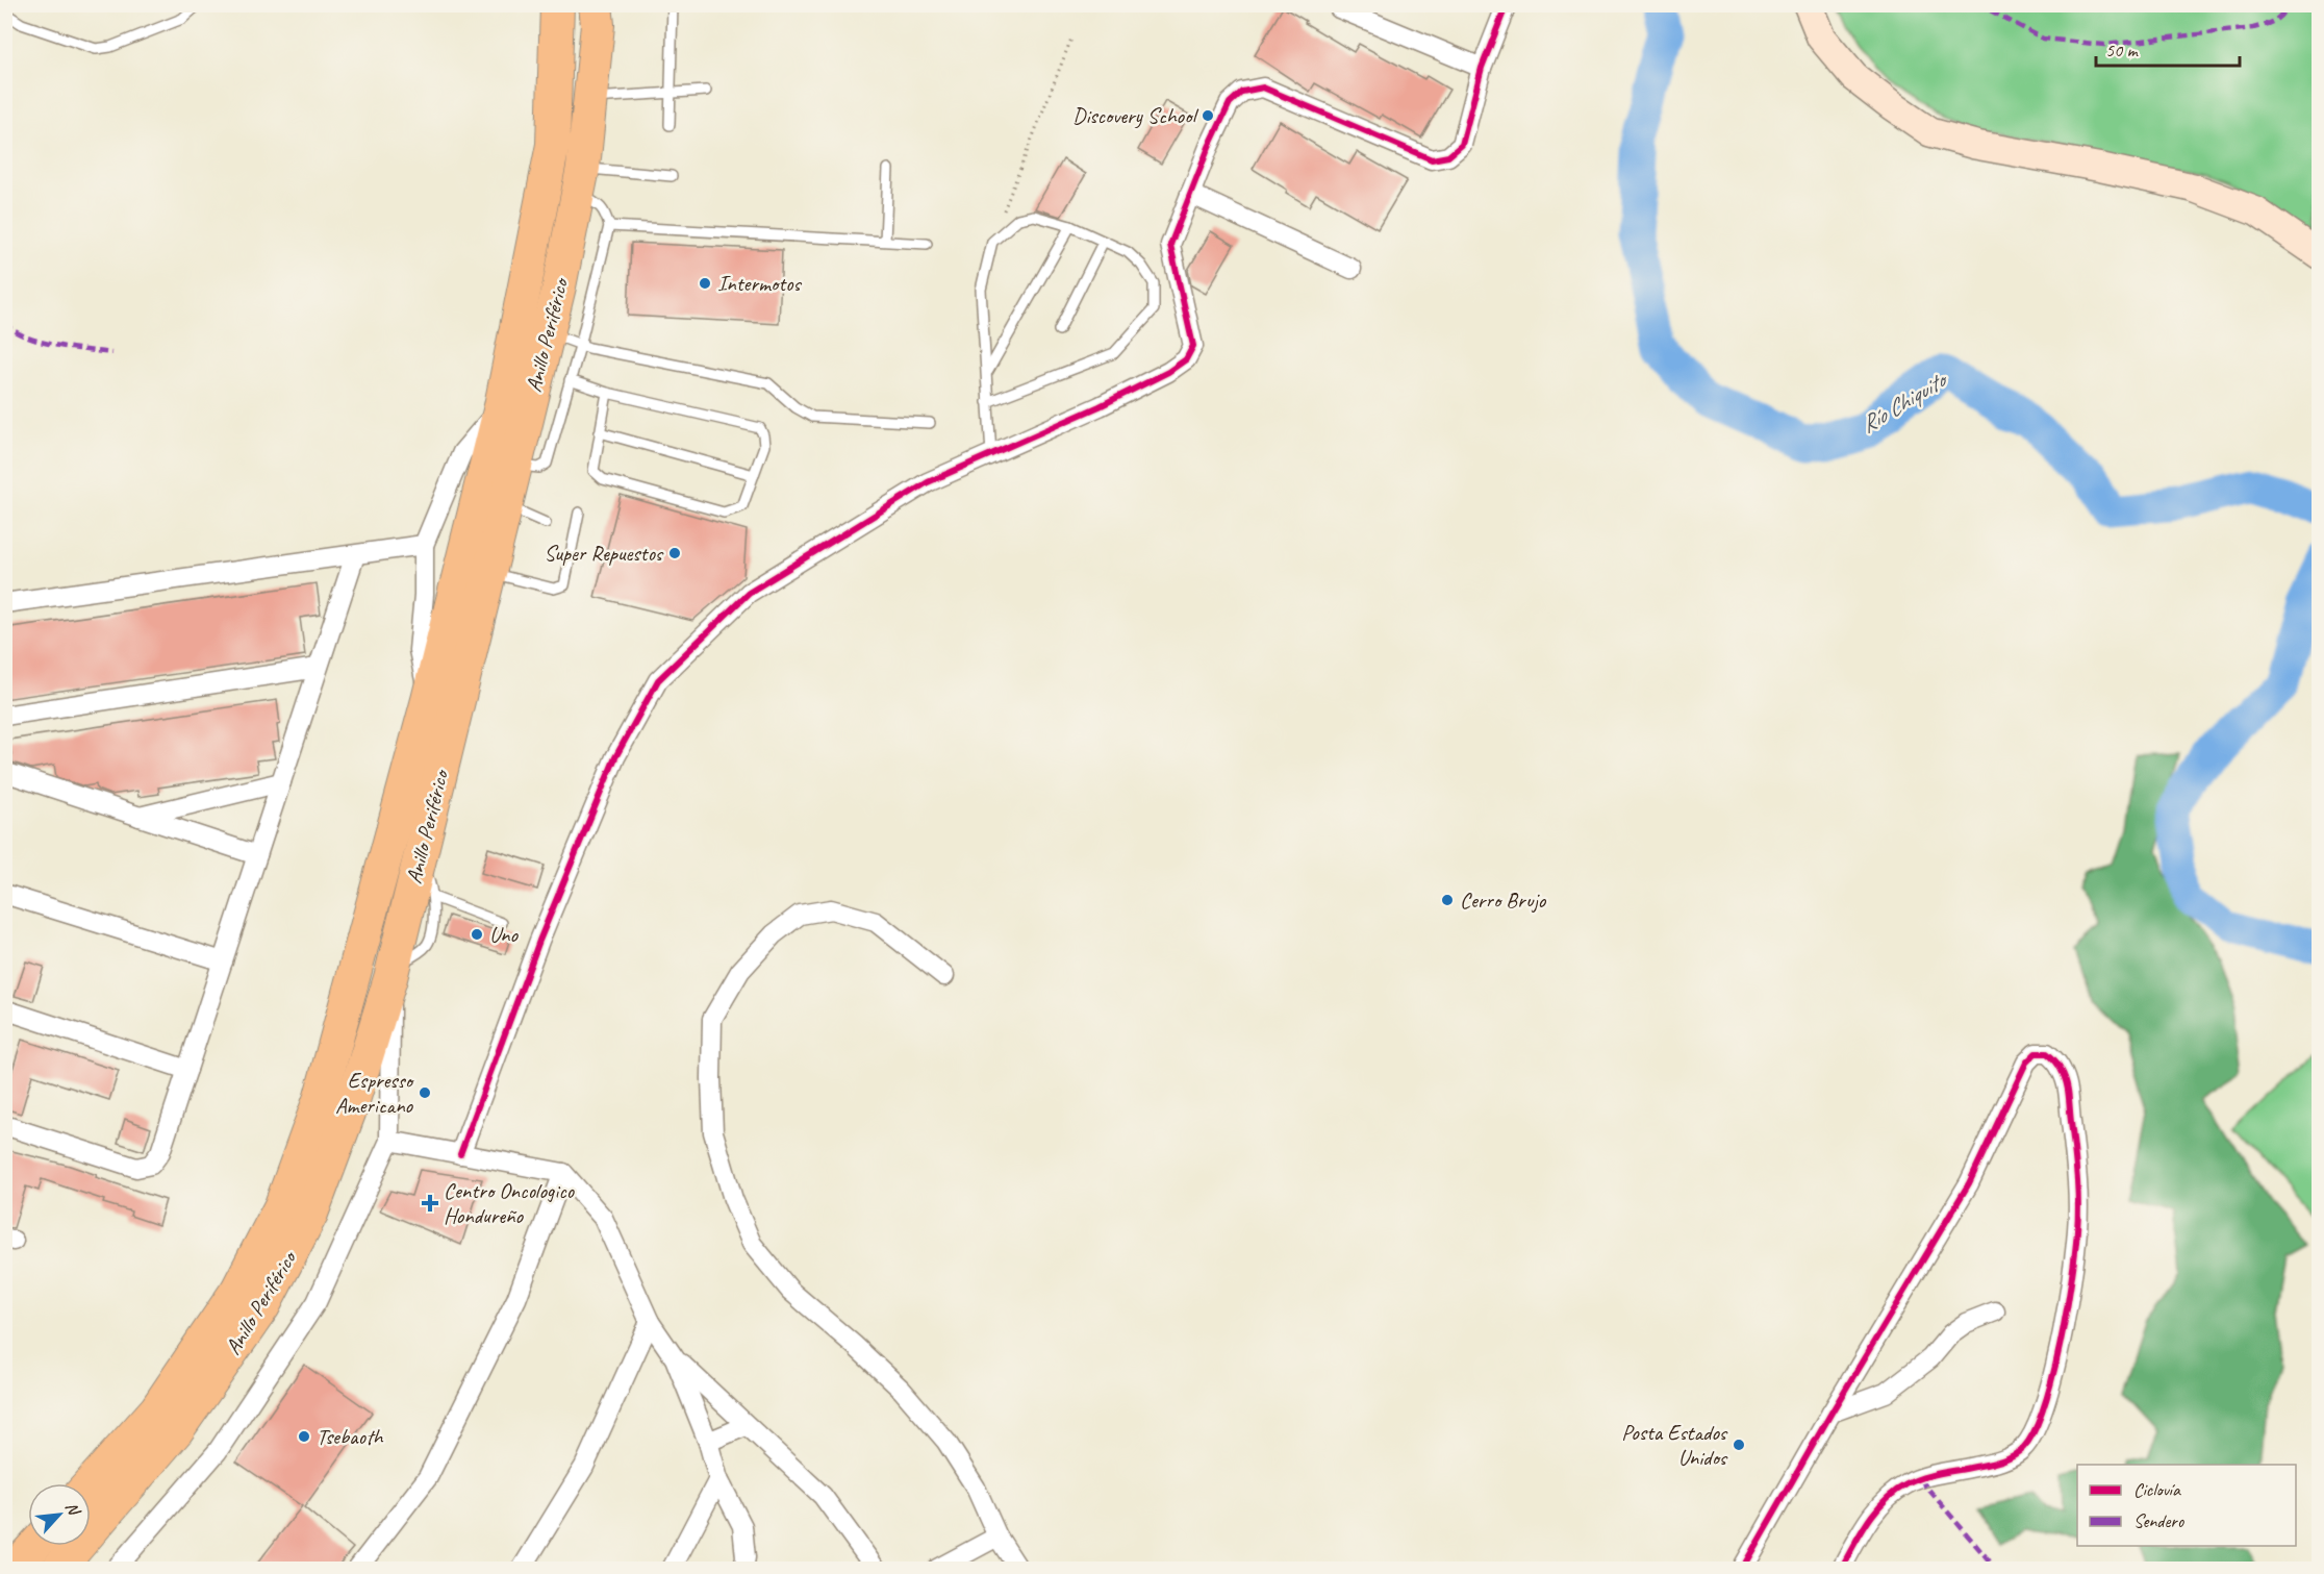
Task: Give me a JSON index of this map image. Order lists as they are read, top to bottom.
{
  "streets": {
    "highway": ["Anillo Periférico"]
  },
  "water": ["Río Chiquito"],
  "places": {
    "other": [
      "Discovery School",
      "Intermotos",
      "Super Repuestos",
      "Cerro Brujo",
      "Uno",
      "Espresso Americano",
      "Tsebaoth",
      "Posta Estados Unidos"
    ],
    "health": ["Centro Oncologico Hondureño"]
  },
  "legend": ["Ciclovía", "Sendero"],
  "scale_bar": "50 m",
  "north": "top right"
}
